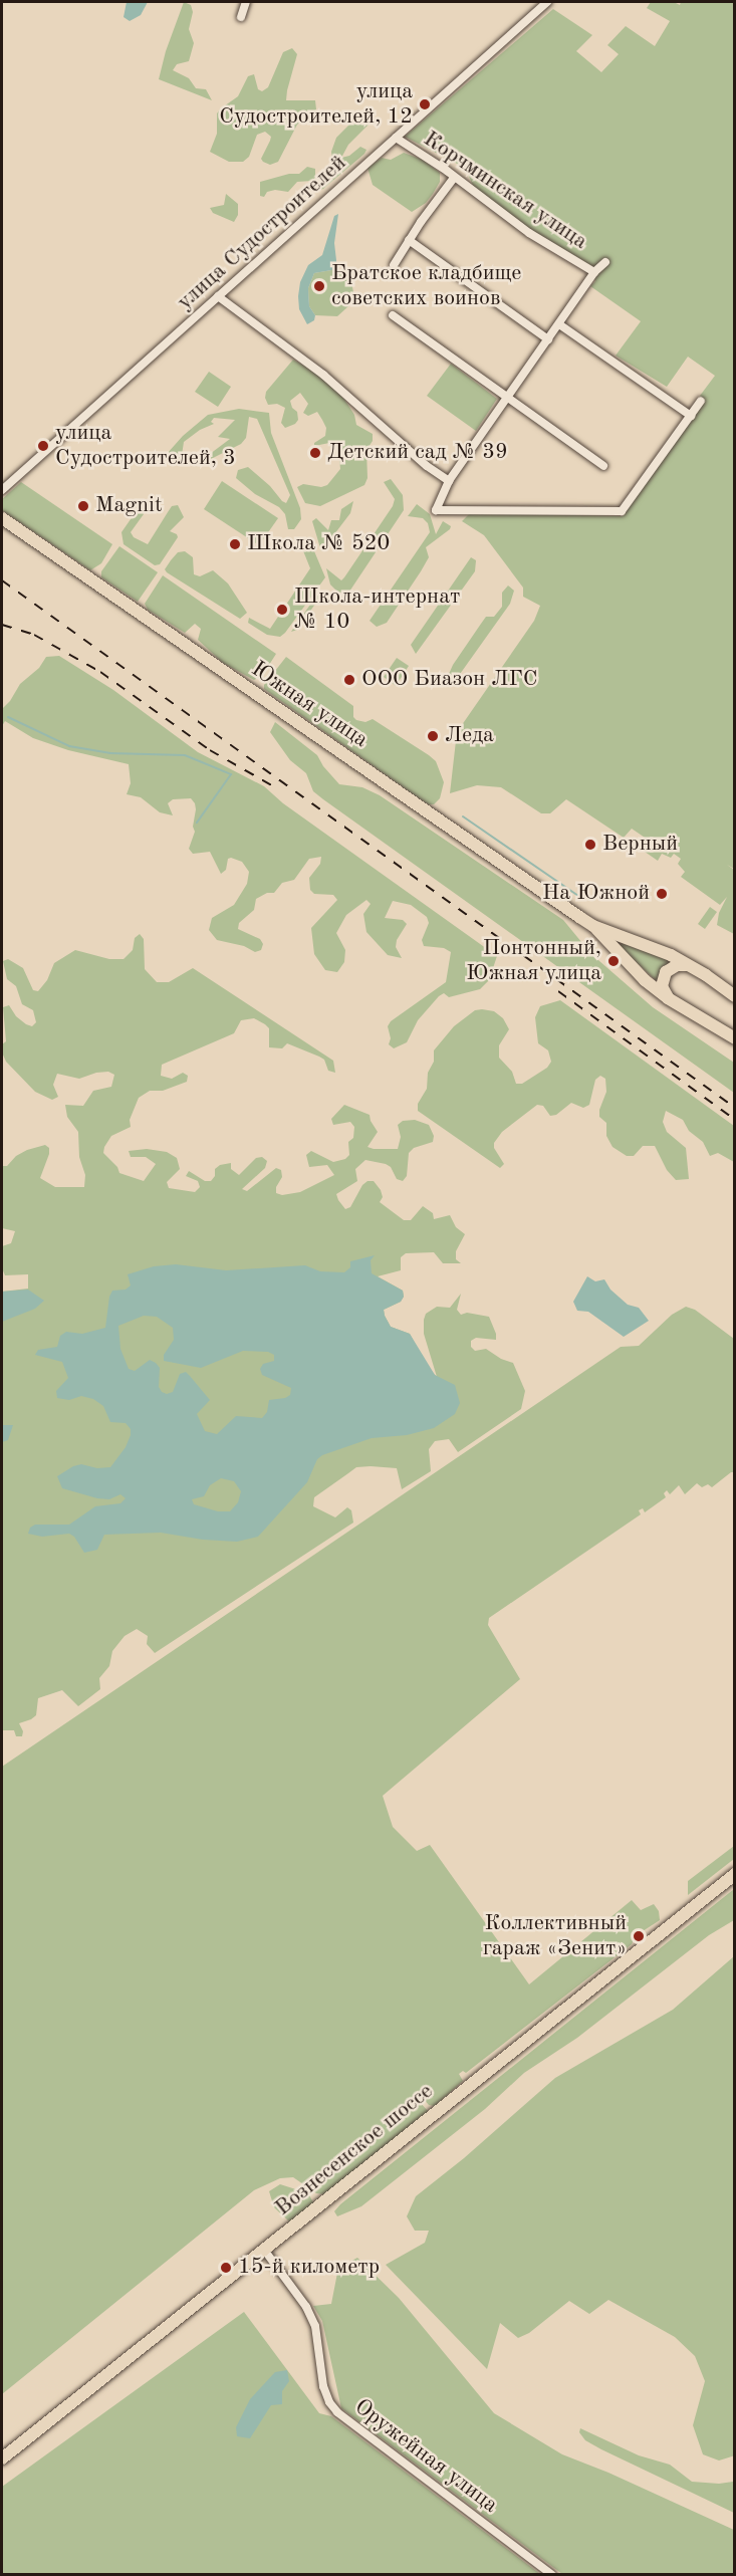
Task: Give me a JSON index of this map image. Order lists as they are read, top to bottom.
{
  "streets": {
    "main road": ["Южная улица", "Вознесенское шоссе"],
    "street": ["Корчминская улица", "улица Судостроителей", "Оружейная улица"]
  },
  "crossings": [
    ["Корчминская улица", "улица Судостроителей"],
    ["Вознесенское шоссе", "Оружейная улица"]
  ],
  "places": [
    "улица Судостроителей, 12",
    "Братское кладбище советских воинов",
    "улица Судостроителей, 3",
    "Детский сад № 39",
    "Magnit",
    "Школа № 520",
    "Школа-интернат № 10",
    "ООО Биазон ЛГС",
    "Леда",
    "Верный",
    "На Южной",
    "Понтонный, Южная улица",
    "Коллективный гараж «Зенит»",
    "15-й километр"
  ]
}
